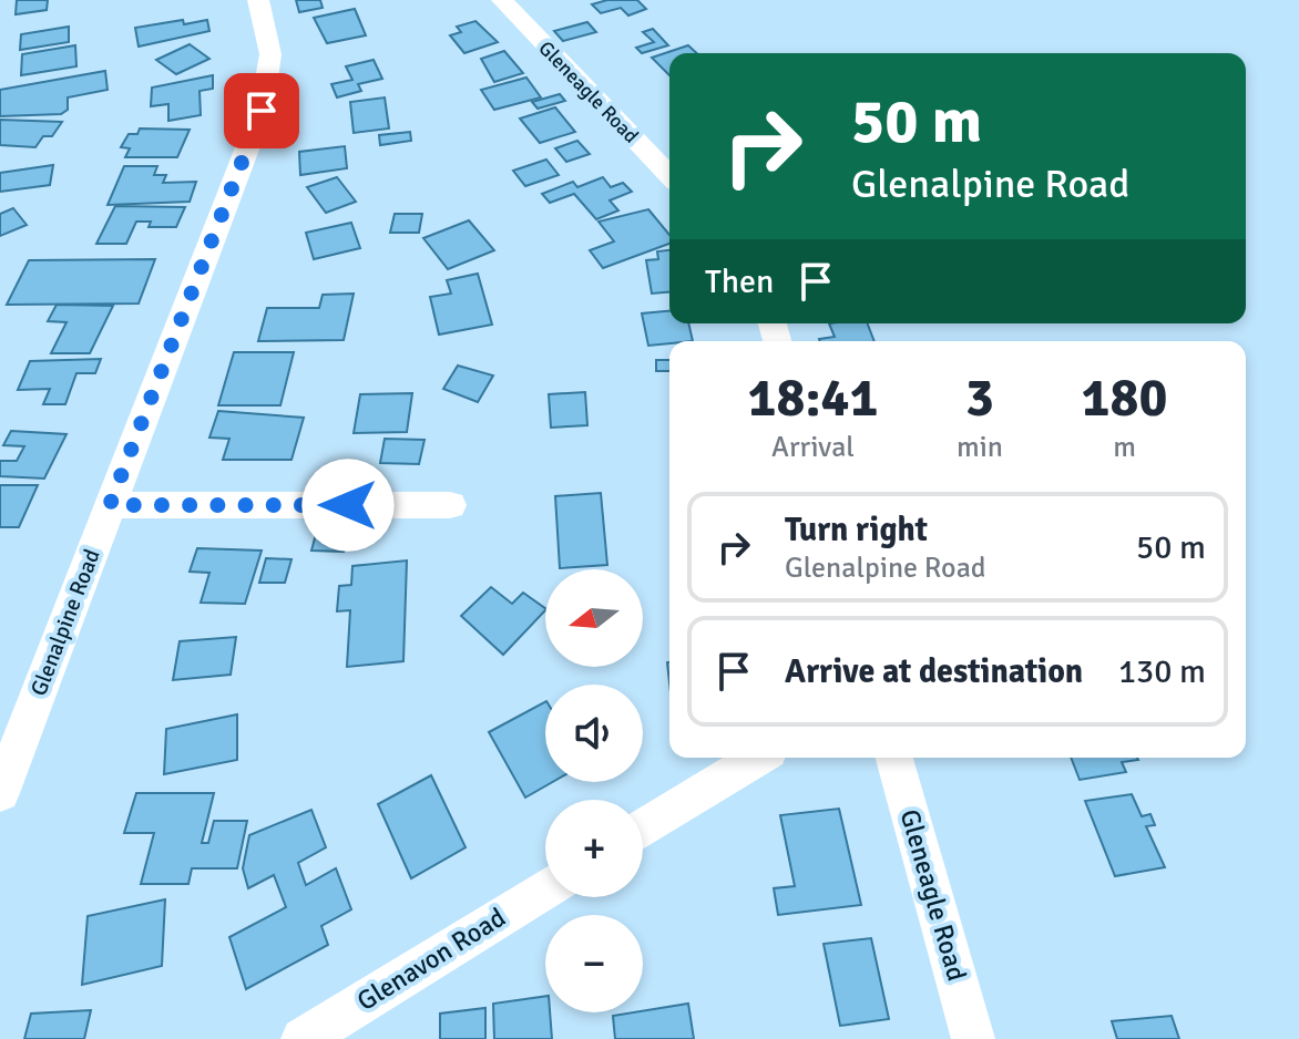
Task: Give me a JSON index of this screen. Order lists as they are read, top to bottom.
{
  "streets": {
    "street": ["Gleneagle Road", "Glenalpine Road", "Glenavon Road"]
  },
  "north": "left",
  "page": {
    "turn": ["50 m", "Glenalpine Road"],
    "then": "Then",
    "eta": [
      "18:41",
      "Arrival",
      "3",
      "min",
      "180",
      "m"
    ],
    "list": [
      {
        "name": "Turn right",
        "note": "Glenalpine Road",
        "value": "50 m"
      },
      {
        "name": "Arrive at destination",
        "value": "130 m"
      }
    ],
    "map_buttons": ["+", "−"]
  }
}
